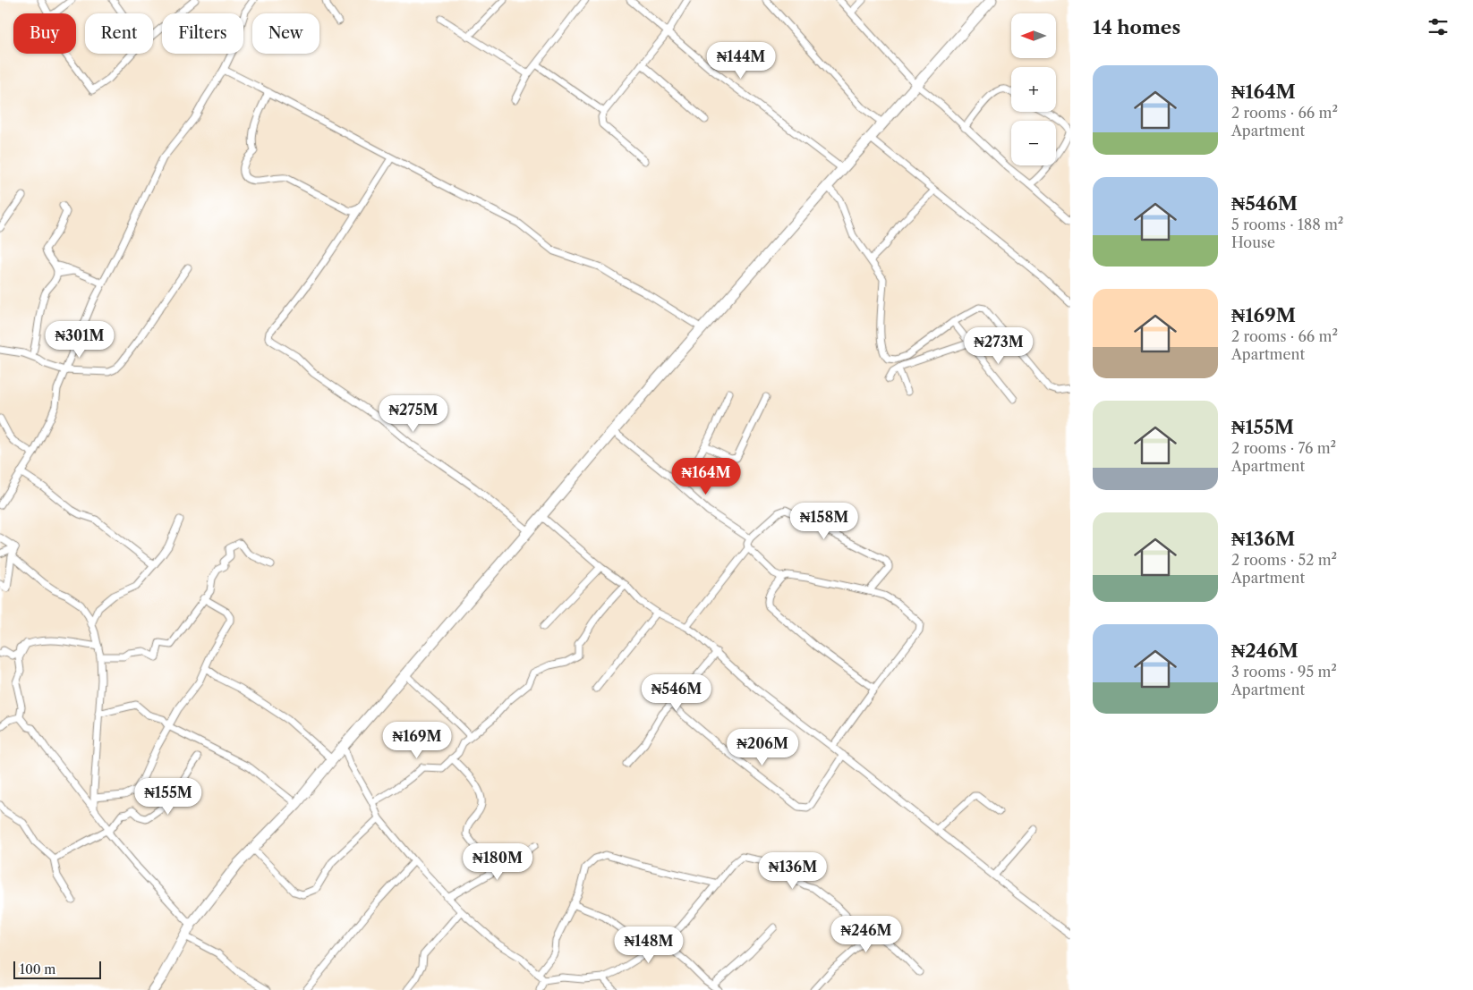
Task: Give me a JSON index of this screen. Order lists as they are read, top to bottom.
{
  "scale_bar": "100 m",
  "north": "left",
  "page": {
    "heading": "14 homes",
    "map_buttons": ["+", "−"],
    "chip": [
      "Buy",
      "Rent",
      "Filters",
      "New"
    ],
    "price": [
      "₦144M",
      "₦301M",
      "₦273M",
      "₦275M",
      "₦164M",
      "₦158M",
      "₦546M",
      "₦169M",
      "₦206M",
      "₦155M",
      "₦180M",
      "₦136M",
      "₦246M",
      "₦148M"
    ],
    "list": [
      {
        "name": "₦164M",
        "note": "2 rooms · 66 m² · Apartment"
      },
      {
        "name": "₦546M",
        "note": "5 rooms · 188 m² · House"
      },
      {
        "name": "₦169M",
        "note": "2 rooms · 66 m² · Apartment"
      },
      {
        "name": "₦155M",
        "note": "2 rooms · 76 m² · Apartment"
      },
      {
        "name": "₦136M",
        "note": "2 rooms · 52 m² · Apartment"
      },
      {
        "name": "₦246M",
        "note": "3 rooms · 95 m² · Apartment"
      }
    ],
    "scale": "100 m"
  }
}
